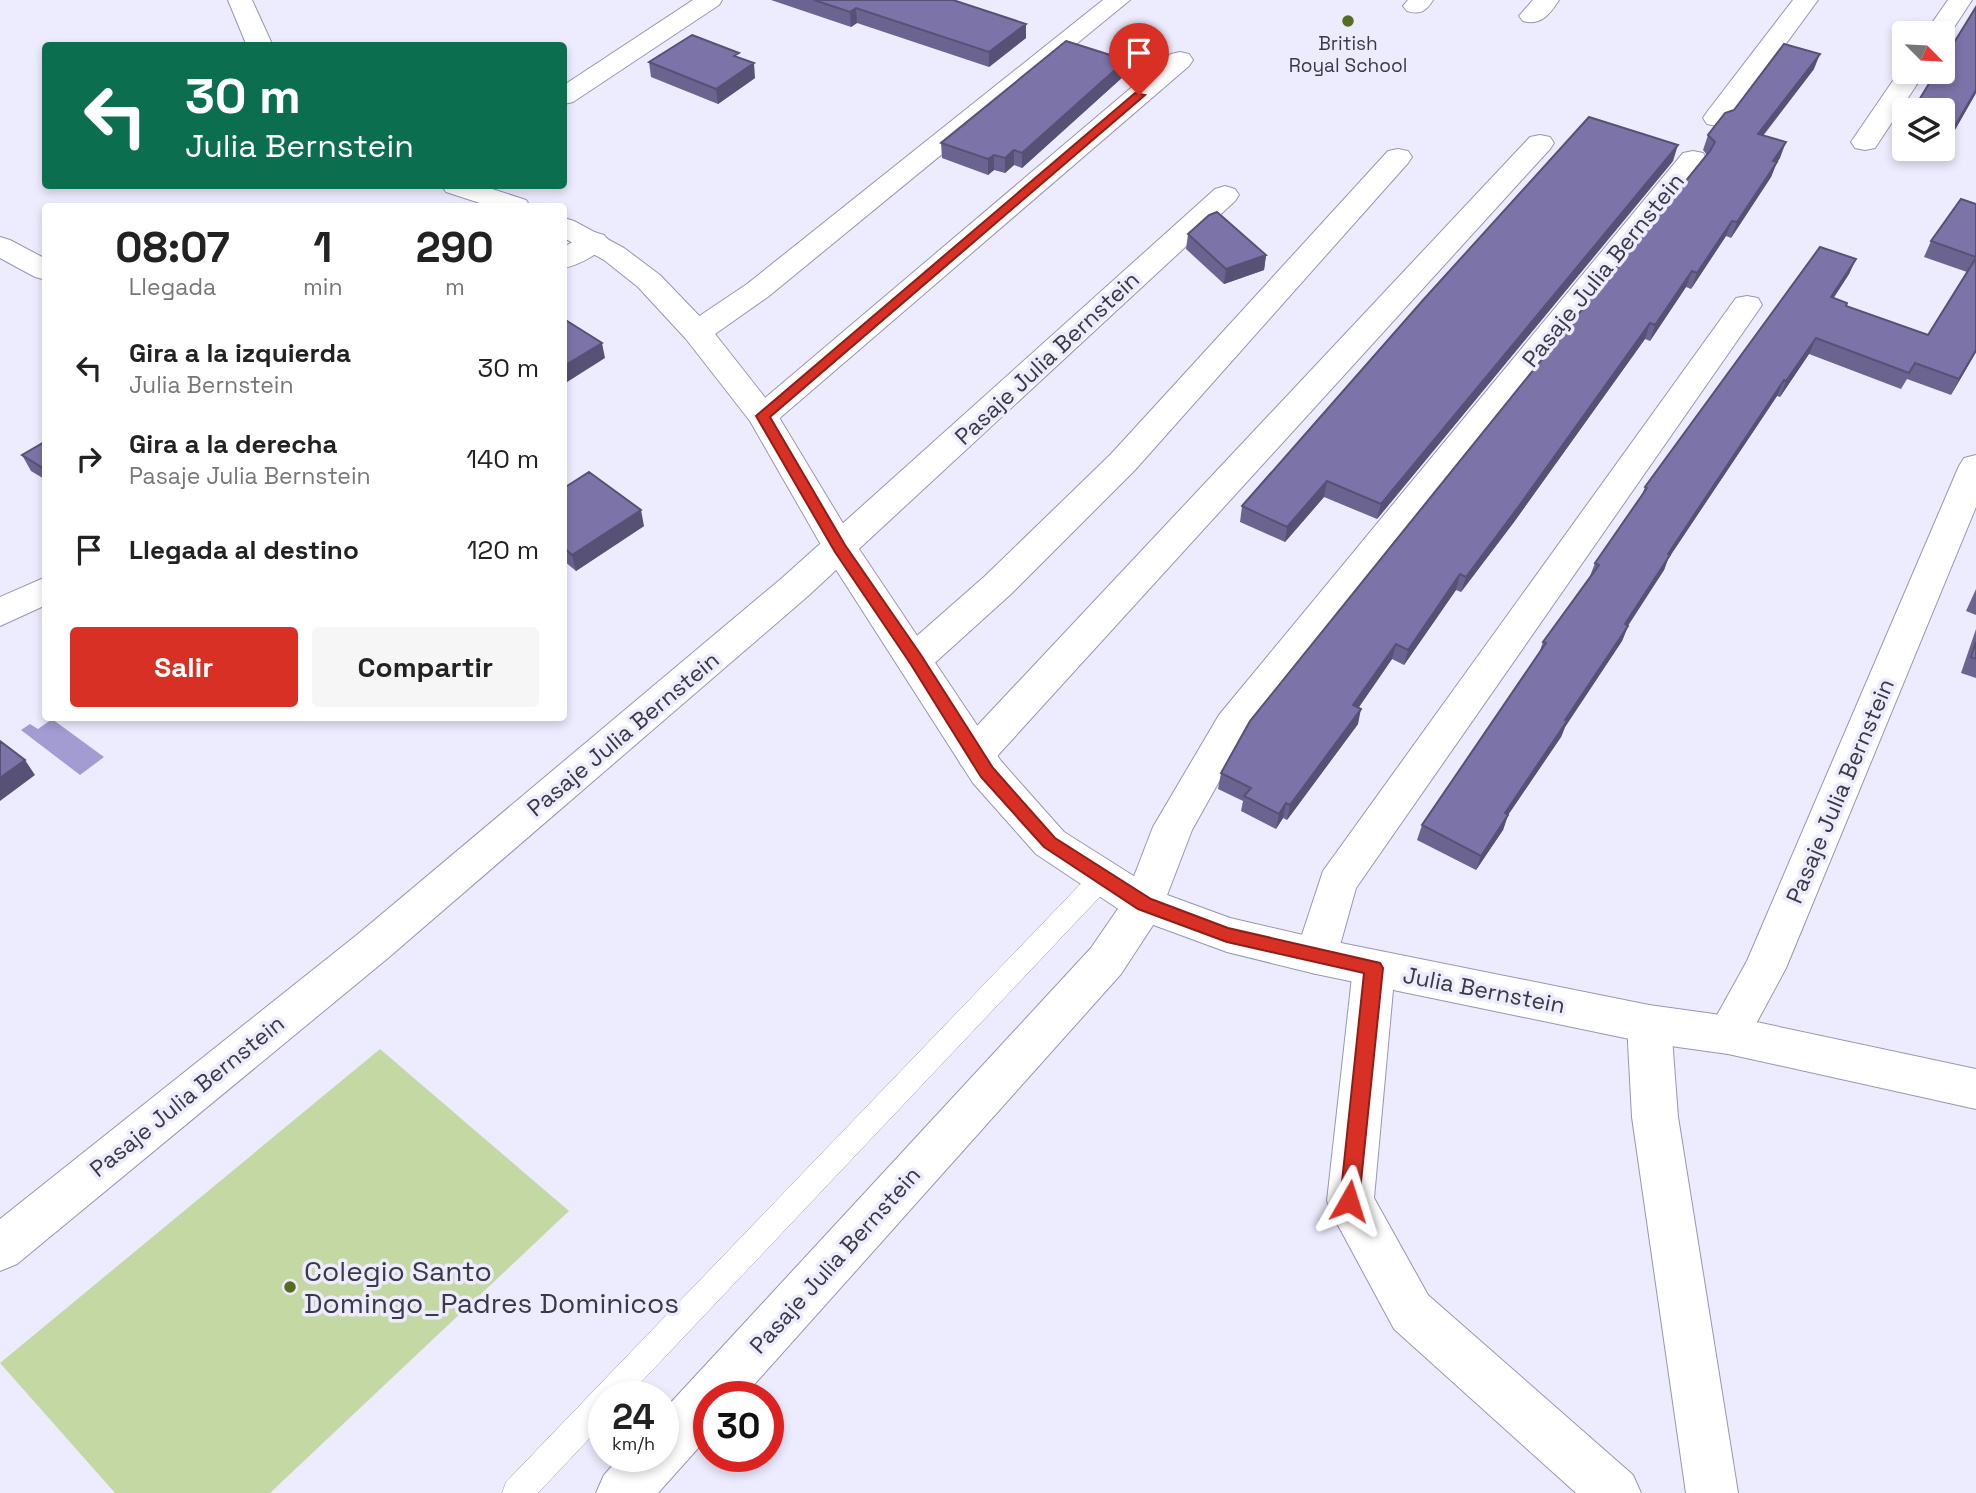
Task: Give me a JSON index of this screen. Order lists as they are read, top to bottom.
{
  "streets": {
    "street": ["Pasaje Julia Bernstein", "Julia Bernstein"]
  },
  "crossings": [
    ["Pasaje Julia Bernstein", "Julia Bernstein"]
  ],
  "places": ["British Royal School", "Colegio Santo Domingo_Padres Dominicos"],
  "north": "bottom right",
  "page": {
    "turn": ["30 m", "Julia Bernstein"],
    "eta": [
      "08:07",
      "Llegada",
      "1",
      "min",
      "290",
      "m"
    ],
    "list": [
      {
        "name": "Gira a la izquierda",
        "note": "Julia Bernstein",
        "value": "30 m"
      },
      {
        "name": "Gira a la derecha",
        "note": "Pasaje Julia Bernstein",
        "value": "140 m"
      },
      {
        "name": "Llegada al destino",
        "value": "120 m"
      }
    ],
    "buttons": ["Salir", "Compartir"],
    "speed": "24 km/h",
    "limit": "30"
  }
}
